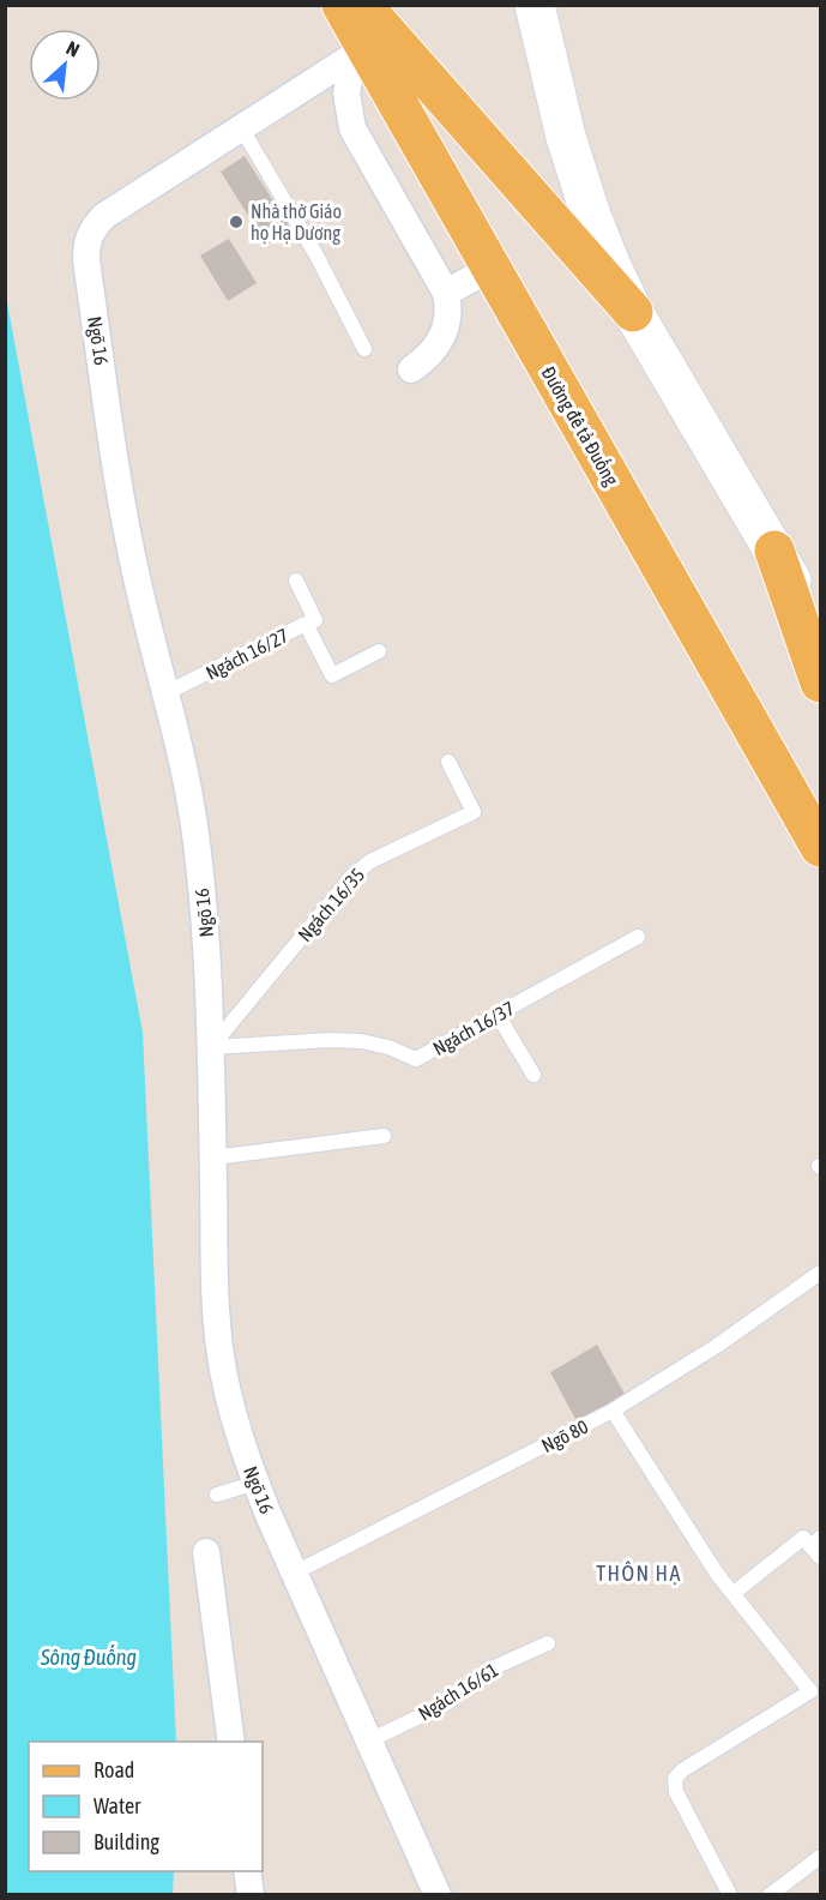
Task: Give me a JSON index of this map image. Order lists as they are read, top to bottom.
{
  "streets": {
    "main road": ["Đường đê tả Đuống"],
    "street": ["Ngõ 16"],
    "lane": [
      "Ngách 16/27",
      "Ngách 16/35",
      "Ngách 16/37",
      "Ngõ 80",
      "Ngách 16/61"
    ]
  },
  "crossings": [
    ["Ngõ 16", "Đường đê tả Đuống"],
    ["Ngõ 16", "Ngách 16/27"],
    ["Ngõ 16", "Ngách 16/35"],
    ["Ngõ 16", "Ngách 16/37"],
    ["Ngõ 16", "Ngõ 80"],
    ["Ngõ 16", "Ngách 16/61"],
    ["Ngách 16/35", "Ngách 16/37"]
  ],
  "districts": ["THÔN HẠ"],
  "water": ["Sông Đuống"],
  "places": ["Nhà thờ Giáo họ Hạ Dương"],
  "legend": ["Road", "Water", "Building"],
  "north": "top right"
}
